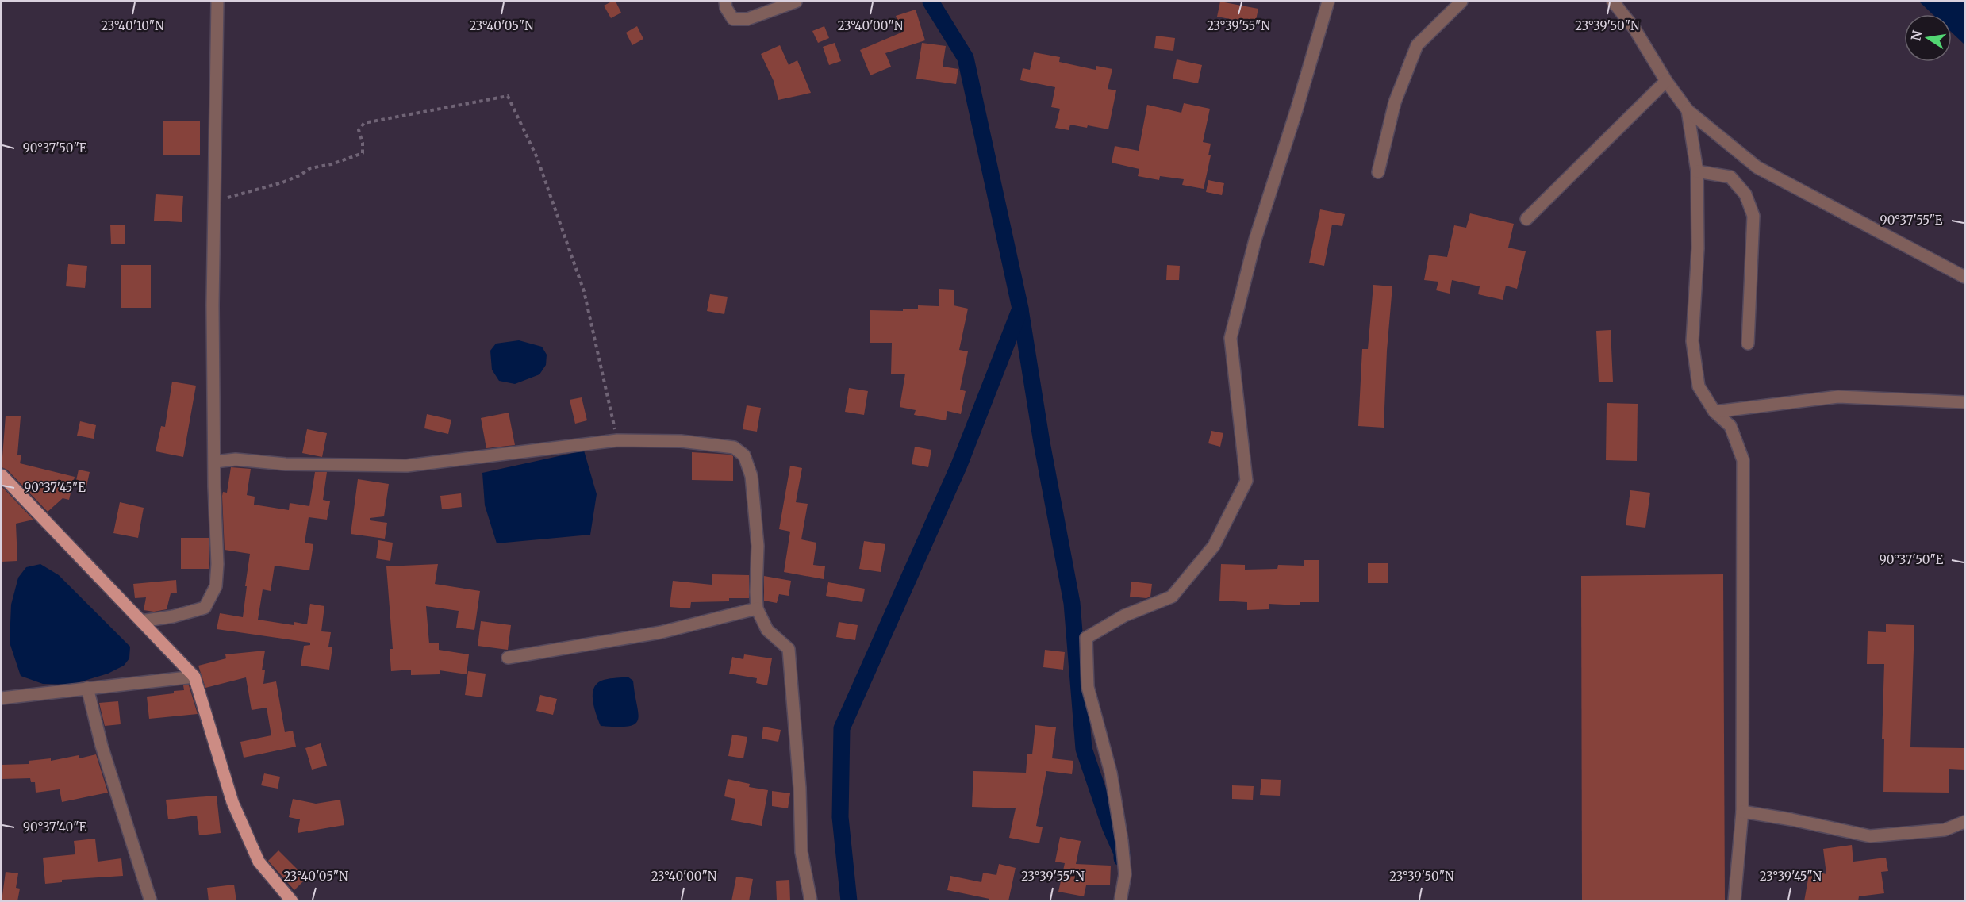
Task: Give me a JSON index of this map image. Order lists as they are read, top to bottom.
{
  "north": "left",
  "coordinates": [
    "23°40'10\"N",
    "23°40'05\"N",
    "23°40'00\"N",
    "23°39'55\"N",
    "23°39'50\"N",
    "90°37'50\"E",
    "90°37'55\"E",
    "90°37'45\"E",
    "90°37'40\"E",
    "23°39'45\"N"
  ]
}
